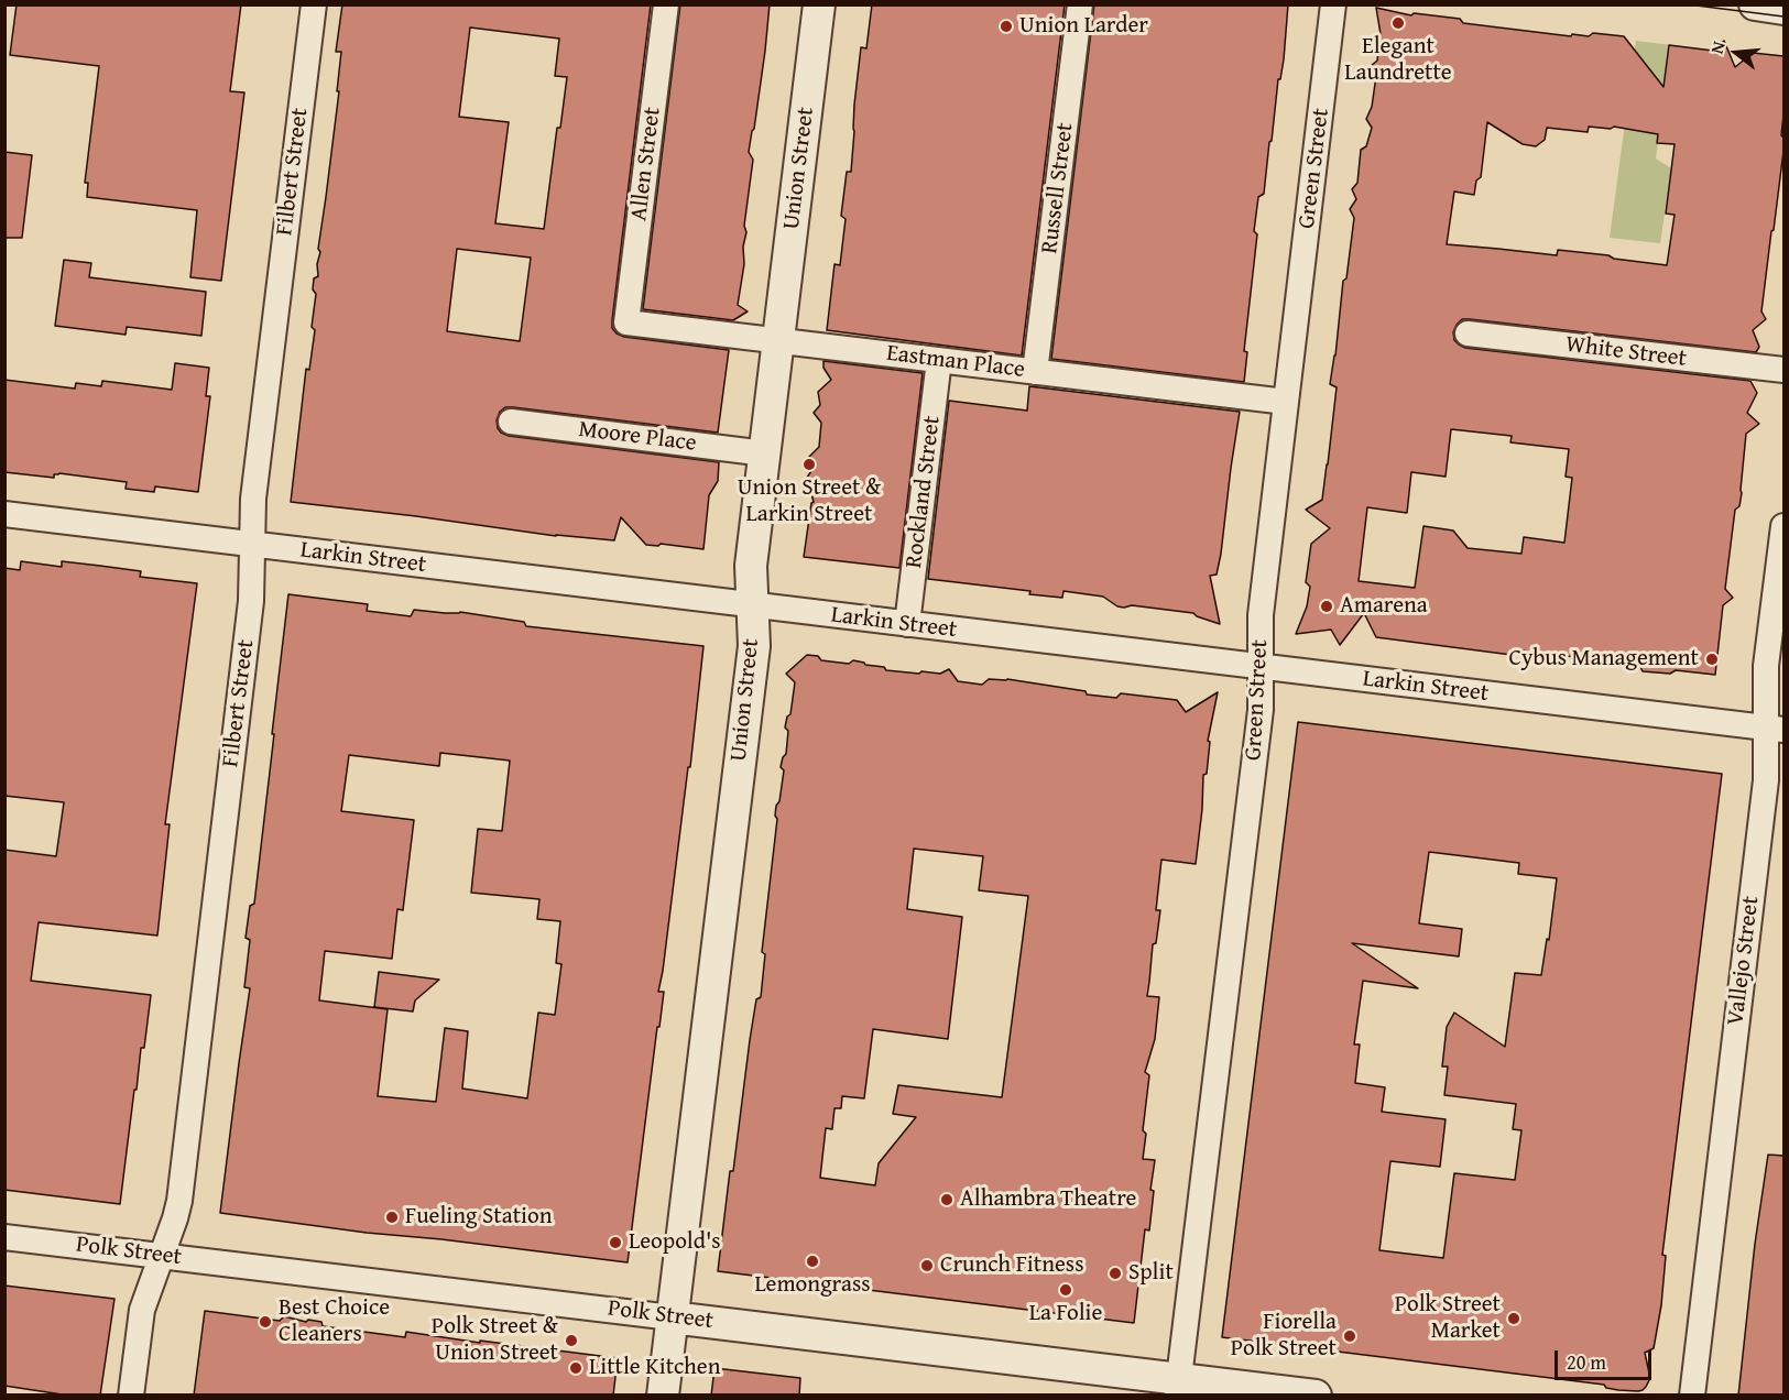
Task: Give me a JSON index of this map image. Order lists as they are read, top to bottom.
{
  "streets": {
    "street": [
      "Allen Street",
      "Union Street",
      "Green Street",
      "Filbert Street",
      "Russell Street",
      "White Street",
      "Eastman Place",
      "Moore Place",
      "Rockland Street",
      "Larkin Street",
      "Vallejo Street",
      "Polk Street"
    ]
  },
  "crossings": [
    ["Allen Street", "Eastman Place"],
    ["Union Street", "Eastman Place"],
    ["Union Street", "Moore Place"],
    ["Union Street", "Larkin Street"],
    ["Union Street", "Polk Street"],
    ["Green Street", "Eastman Place"],
    ["Green Street", "Larkin Street"],
    ["Green Street", "Polk Street"],
    ["Filbert Street", "Larkin Street"],
    ["Filbert Street", "Polk Street"],
    ["Russell Street", "Eastman Place"],
    ["Eastman Place", "Rockland Street"],
    ["Rockland Street", "Larkin Street"],
    ["Larkin Street", "Vallejo Street"]
  ],
  "places": [
    "Elegant Laundrette",
    "Union Larder",
    "Union Street & Larkin Street",
    "Amarena",
    "Cybus Management",
    "Alhambra Theatre",
    "Fueling Station",
    "Leopold's",
    "Lemongrass",
    "Crunch Fitness",
    "Split",
    "La Folie",
    "Polk Street Market",
    "Best Choice Cleaners",
    "Fiorella Polk Street",
    "Polk Street & Union Street",
    "Little Kitchen"
  ],
  "scale_bar": "20 m",
  "north": "left"
}
